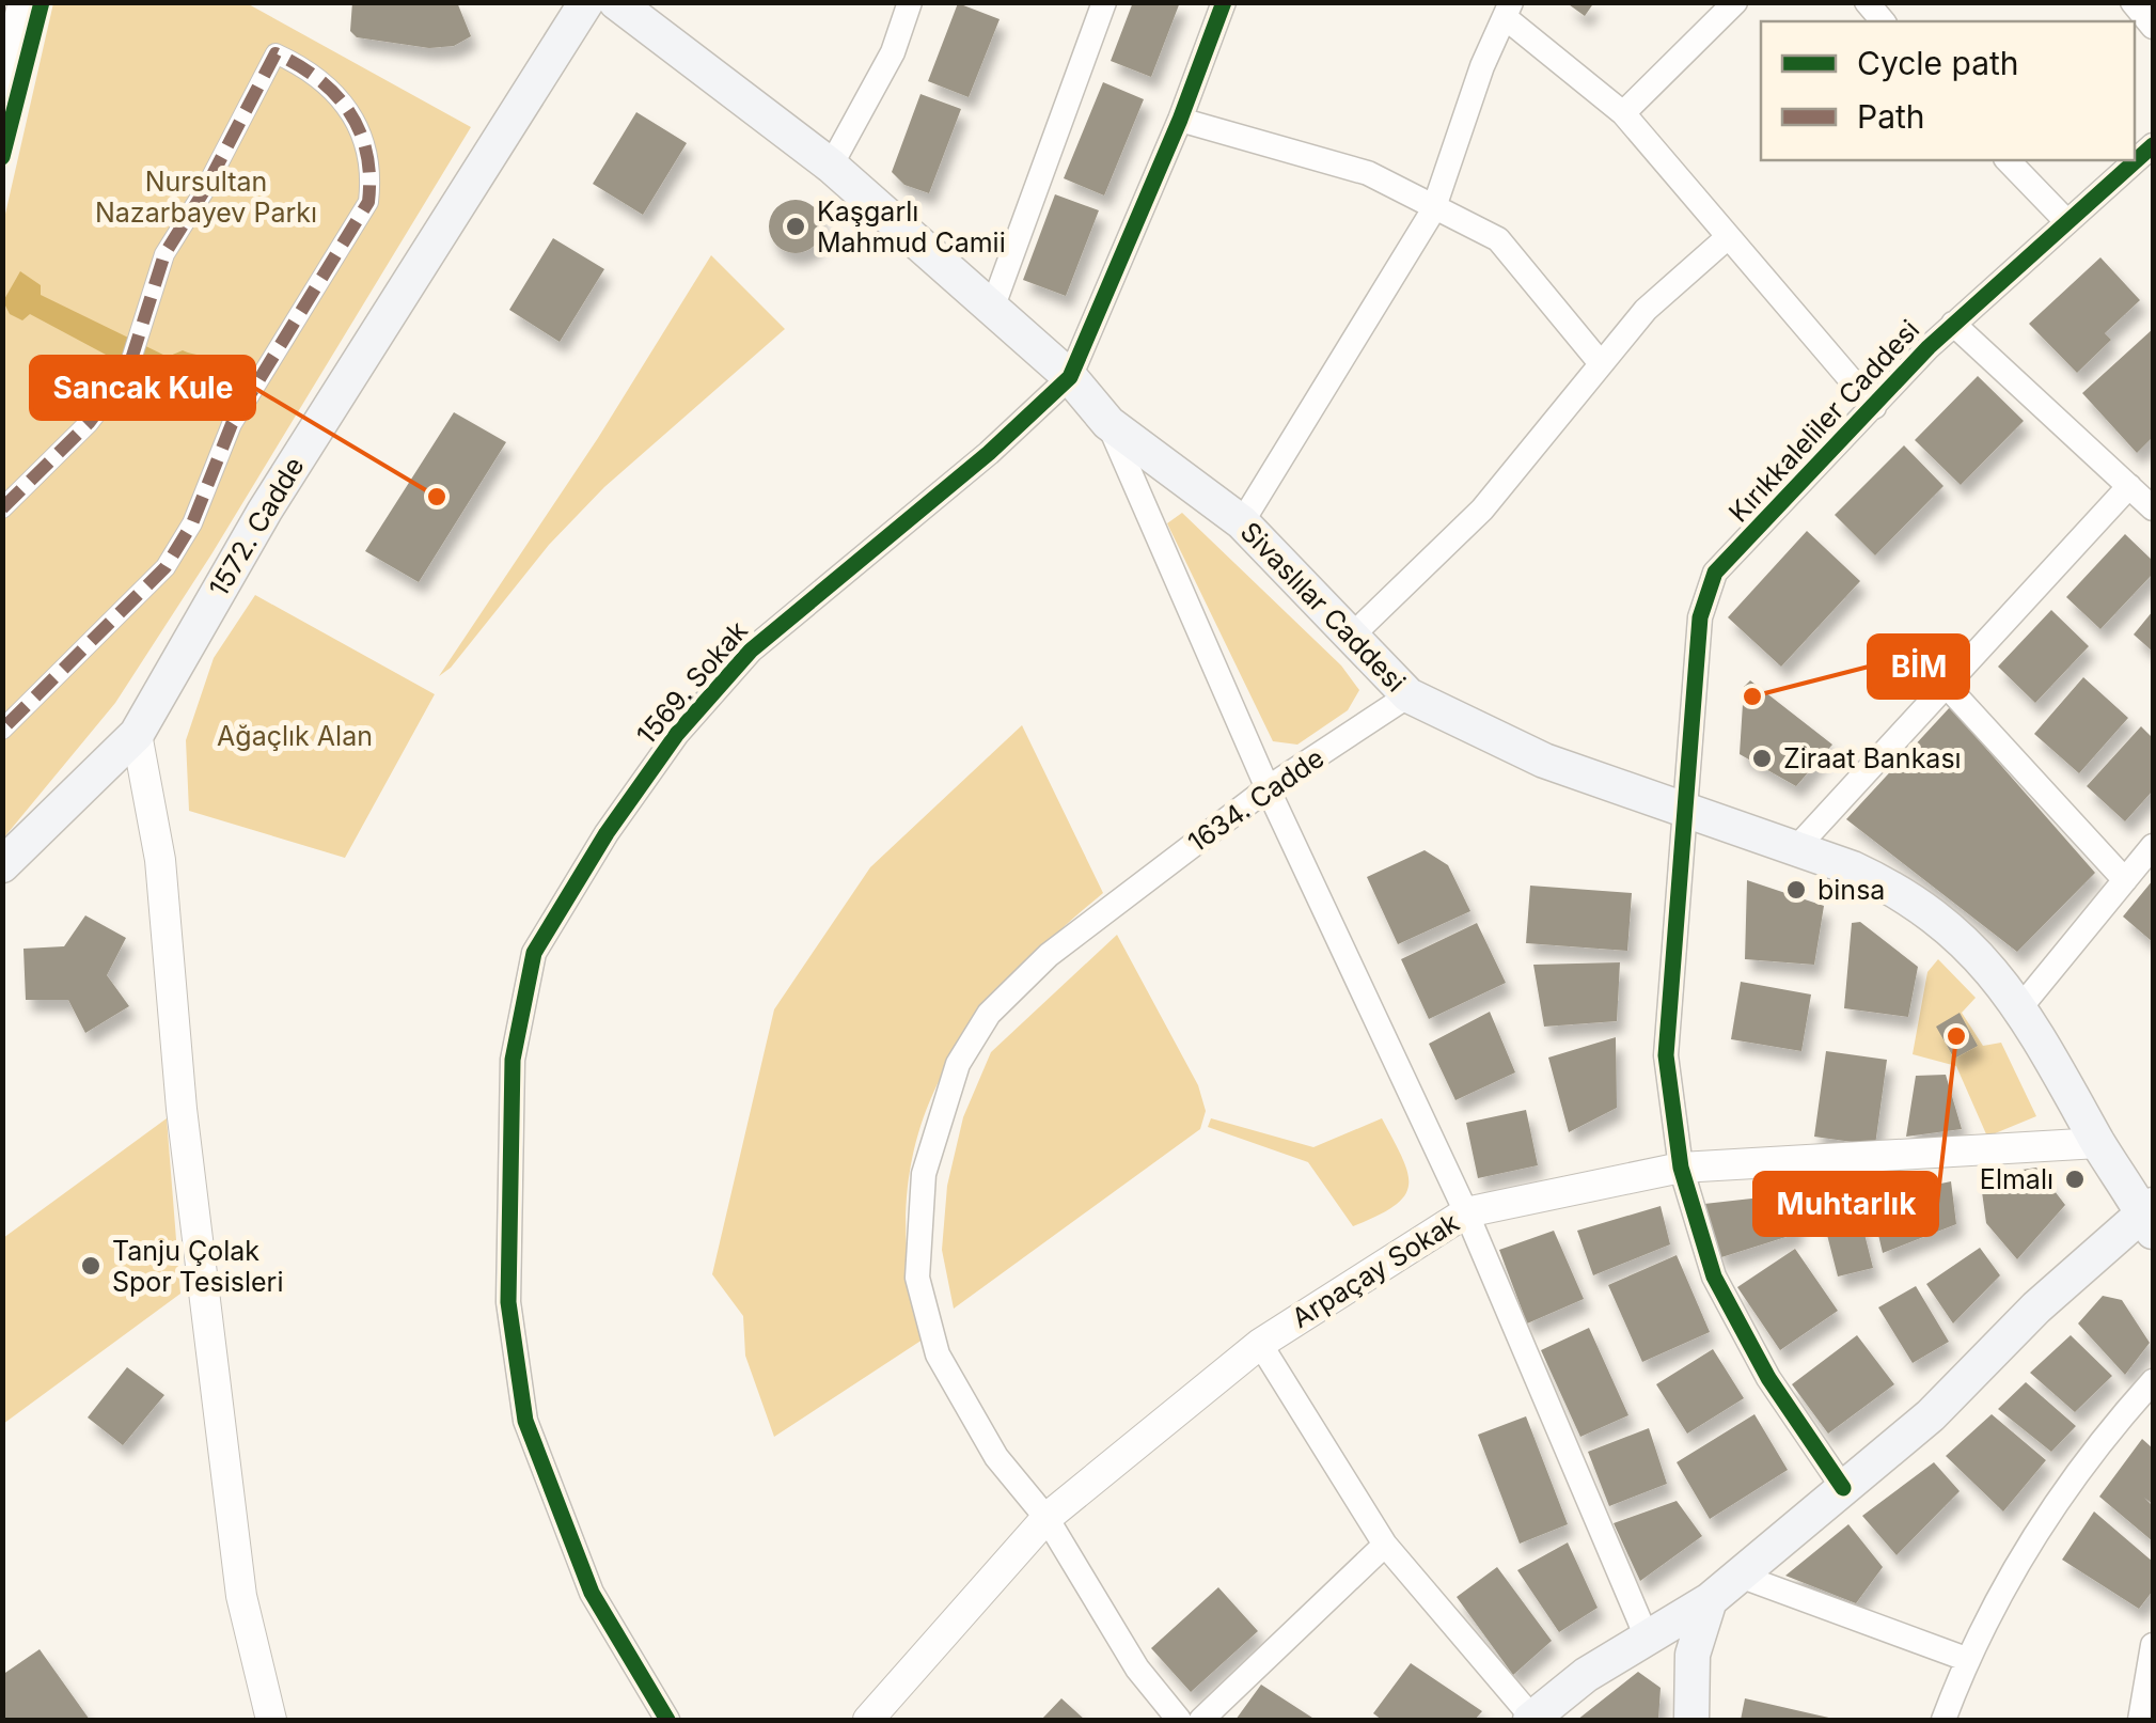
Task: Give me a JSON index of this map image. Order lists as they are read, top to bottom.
{
  "streets": {
    "main road": ["1572. Cadde", "Sivaslılar Caddesi"],
    "street": [
      "Kırıkkaleliler Caddesi",
      "1569. Sokak",
      "1634. Cadde",
      "Arpaçay Sokak"
    ]
  },
  "crossings": [
    ["Kırıkkaleliler Caddesi", "Sivaslılar Caddesi"],
    ["Kırıkkaleliler Caddesi", "Arpaçay Sokak"],
    ["Sivaslılar Caddesi", "1569. Sokak"],
    ["Sivaslılar Caddesi", "1634. Cadde"],
    ["Sivaslılar Caddesi", "Arpaçay Sokak"],
    ["1634. Cadde", "Arpaçay Sokak"]
  ],
  "parks": ["Nursultan Nazarbayev Parkı", "Ağaçlık Alan"],
  "places": [
    "Kaşgarlı Mahmud Camii",
    "Sancak Kule",
    "BİM",
    "Ziraat Bankası",
    "binsa",
    "Muhtarlık",
    "Elmalı",
    "Tanju Çolak Spor Tesisleri"
  ],
  "legend": ["Cycle path", "Path"]
}
